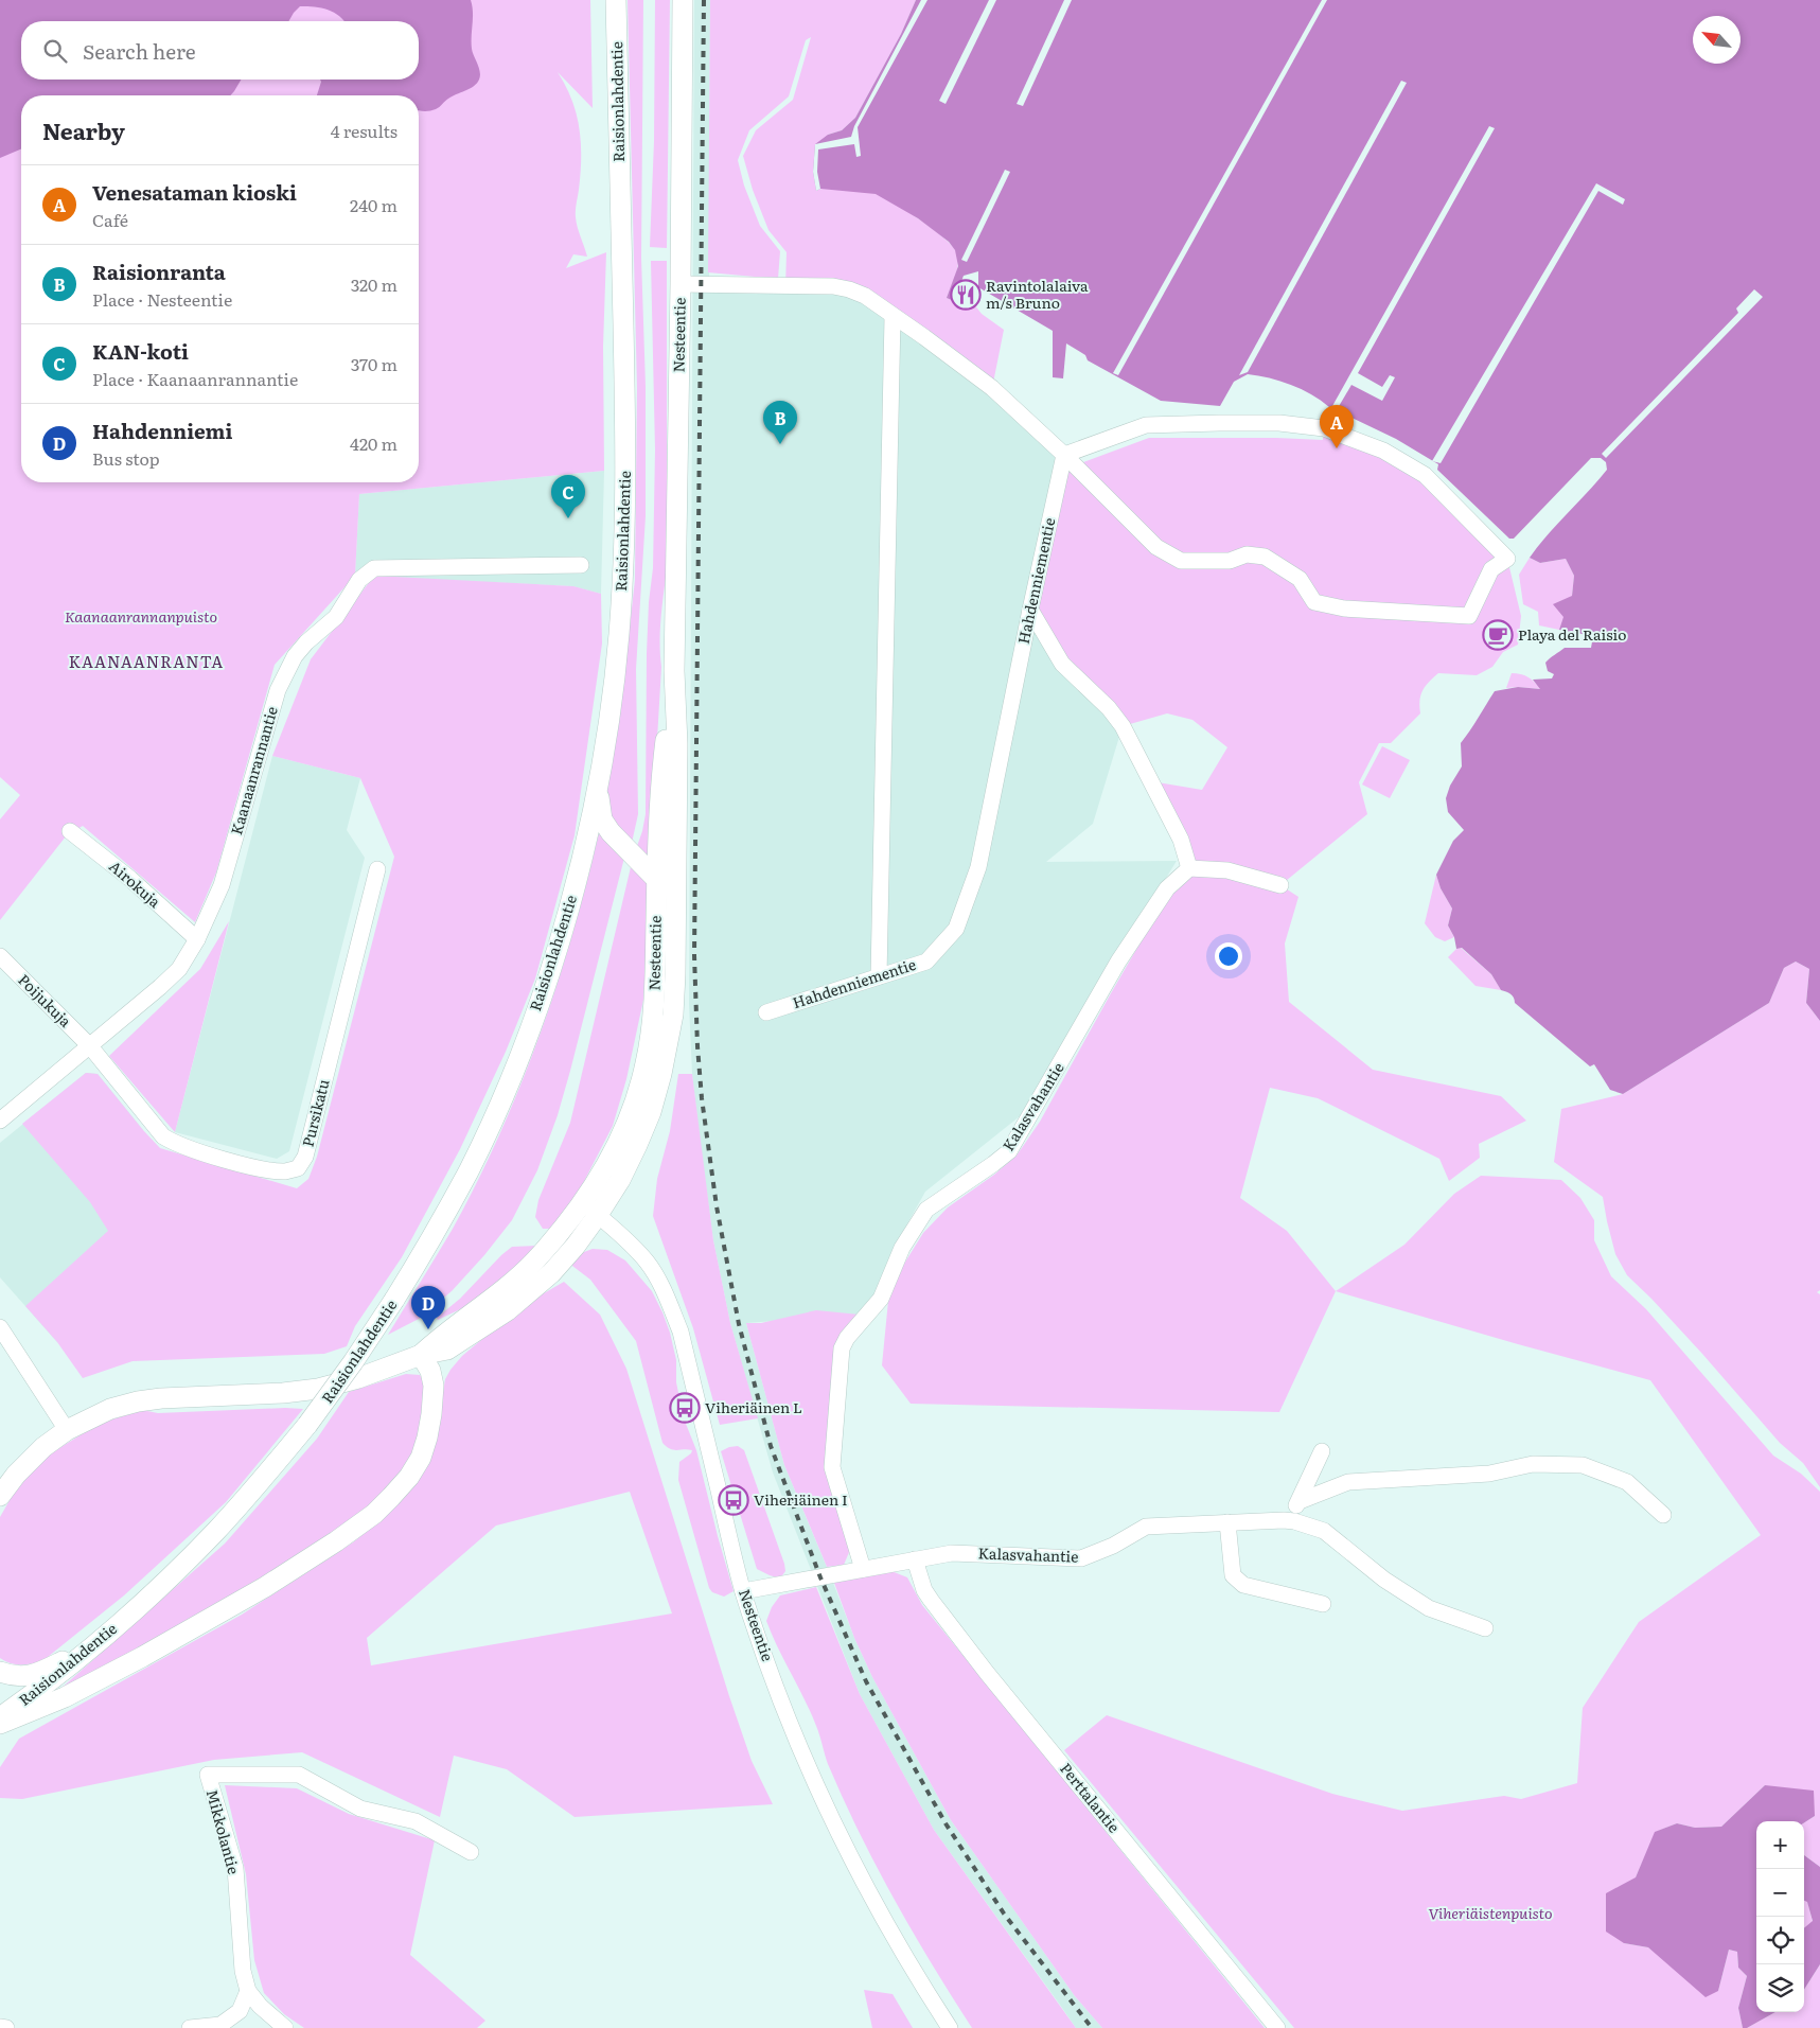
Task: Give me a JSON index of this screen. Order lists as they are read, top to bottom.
{
  "streets": {
    "main road": ["Raisionlahdentie", "Nesteentie"],
    "street": [
      "Hahdenniementie",
      "Kaanaanrannantie",
      "Airokuja",
      "Poijukuja",
      "Kalasvahantie",
      "Pursikatu",
      "Perttalantie",
      "Mikkolantie"
    ]
  },
  "crossings": [
    ["Nesteentie", "Kalasvahantie"],
    ["Kaanaanrannantie", "Airokuja"],
    ["Kaanaanrannantie", "Poijukuja"],
    ["Kaanaanrannantie", "Pursikatu"],
    ["Poijukuja", "Pursikatu"],
    ["Kalasvahantie", "Perttalantie"]
  ],
  "districts": ["KAANAANRANTA"],
  "parks": ["Kaanaanrannanpuisto", "Viheriäistenpuisto"],
  "places": {
    "restaurant": ["Ravintolalaiva m/s Bruno"],
    "cafe": ["Playa del Raisio"],
    "bus stop": ["Viheriäinen L", "Viheriäinen I"]
  },
  "north": "top left",
  "page": {
    "search": "Search here",
    "heading": ["Nearby", "4 results"],
    "list": [
      {
        "mark": "A",
        "name": "Venesataman kioski",
        "note": "Café",
        "value": "240 m"
      },
      {
        "mark": "B",
        "name": "Raisionranta",
        "note": "Place · Nesteentie",
        "value": "320 m"
      },
      {
        "mark": "C",
        "name": "KAN-koti",
        "note": "Place · Kaanaanrannantie",
        "value": "370 m"
      },
      {
        "mark": "D",
        "name": "Hahdenniemi",
        "note": "Bus stop",
        "value": "420 m"
      }
    ],
    "pins": [
      "B",
      "A",
      "C",
      "D"
    ],
    "map_buttons": ["+", "−"]
  }
}
